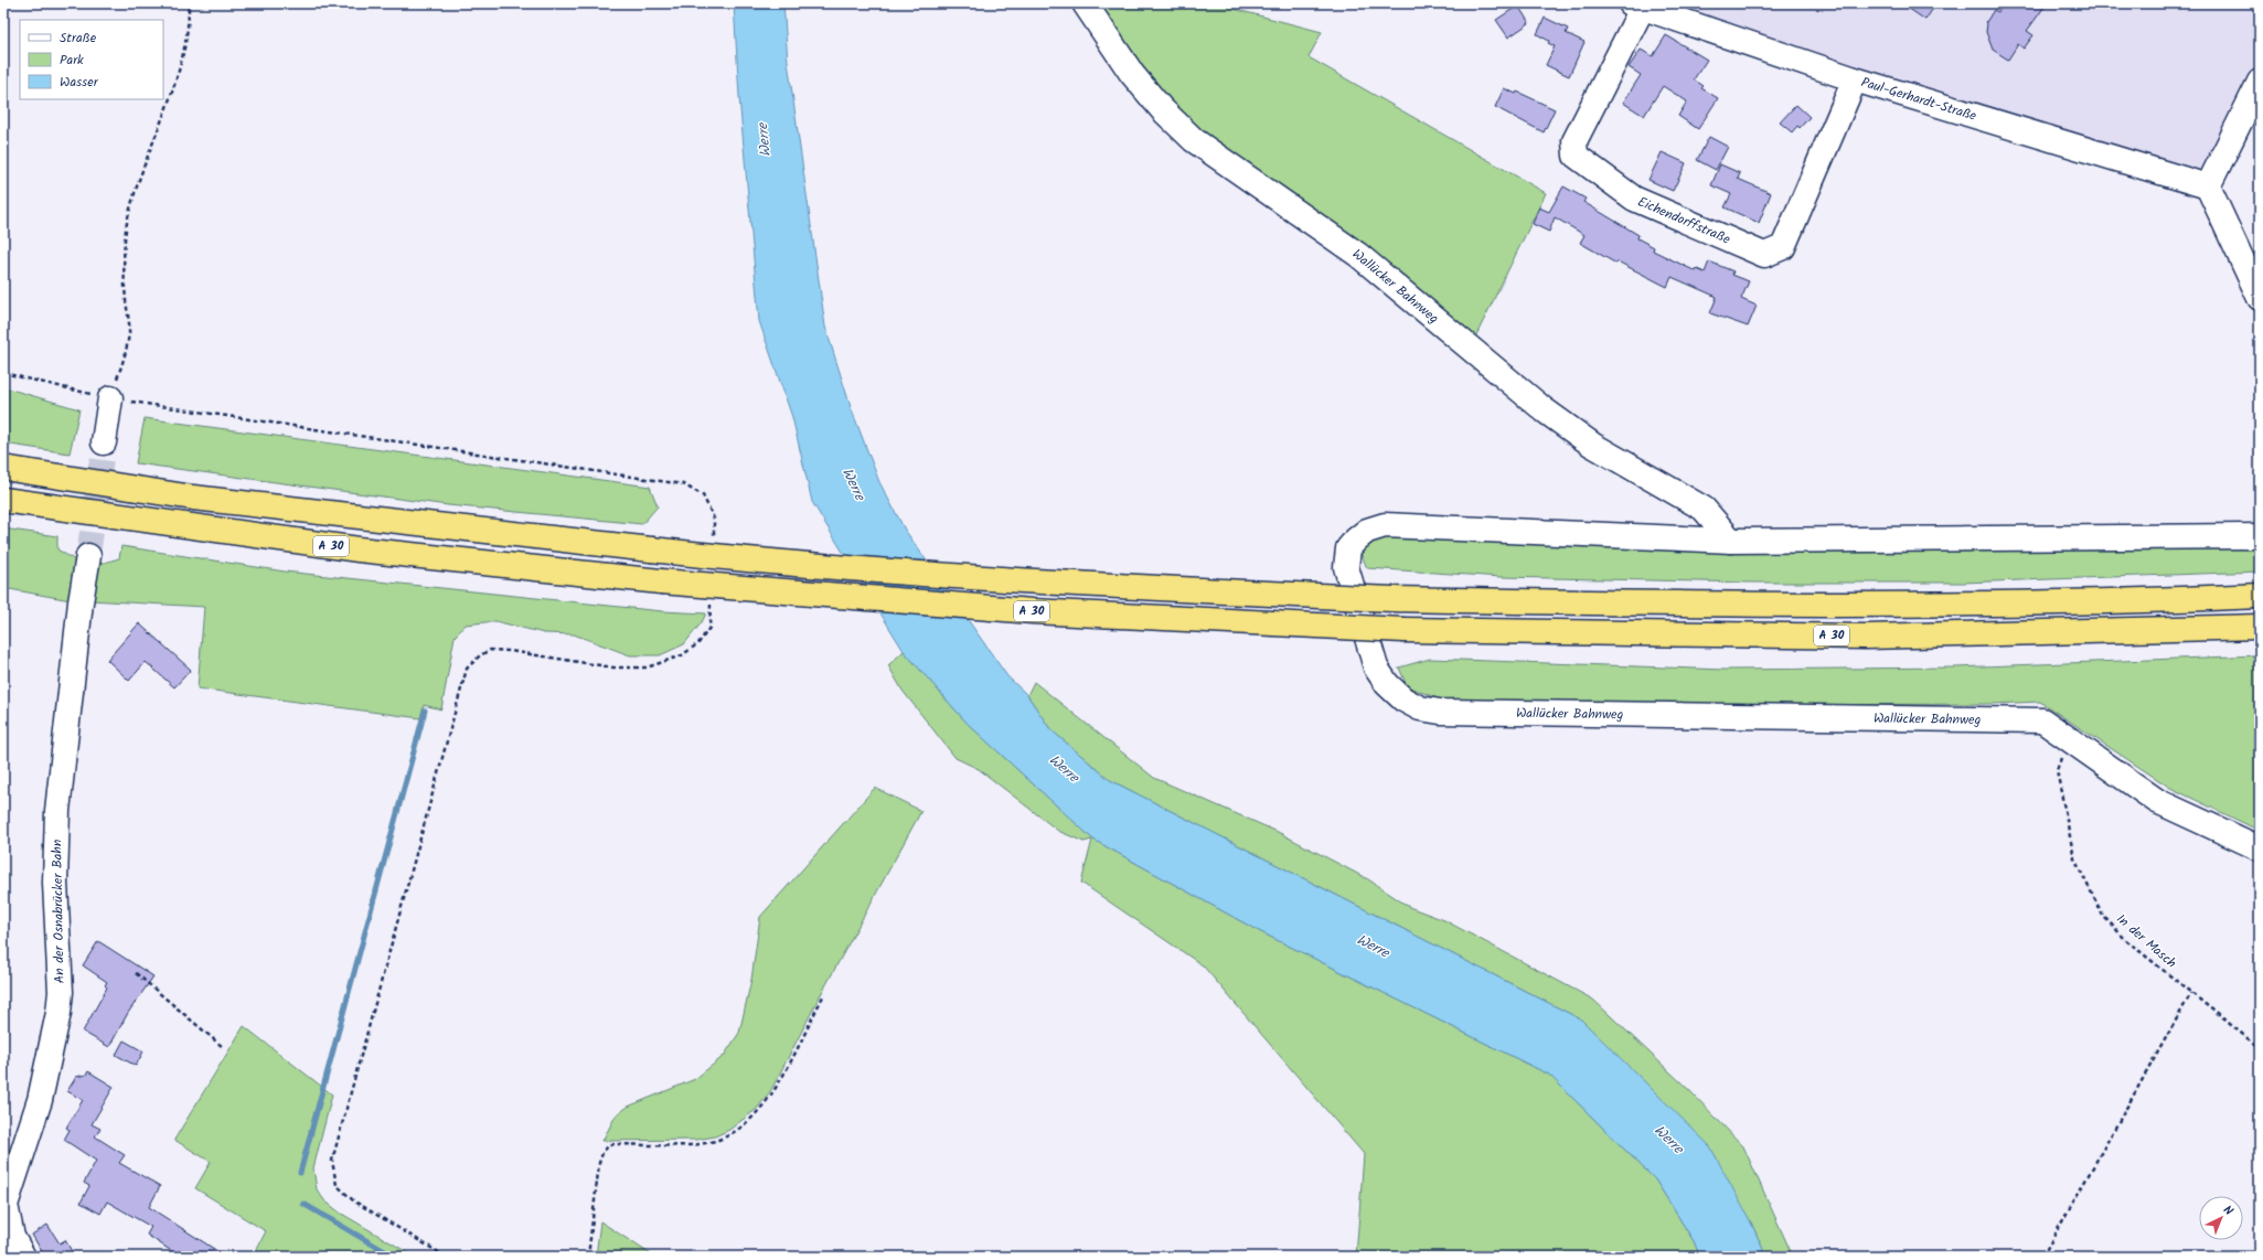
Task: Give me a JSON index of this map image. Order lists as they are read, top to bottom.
{
  "streets": {
    "highway": ["A 30"],
    "street": [
      "Paul-Gerhardt-Straße",
      "Eichendorffstraße",
      "Wallücker Bahnweg",
      "An der Osnabrücker Bahn"
    ],
    "path": ["In der Masch"]
  },
  "crossings": [
    ["Paul-Gerhardt-Straße", "Eichendorffstraße"],
    ["Wallücker Bahnweg", "In der Masch"]
  ],
  "water": ["Werre"],
  "legend": ["Straße", "Park", "Wasser"],
  "north": "top right"
}
